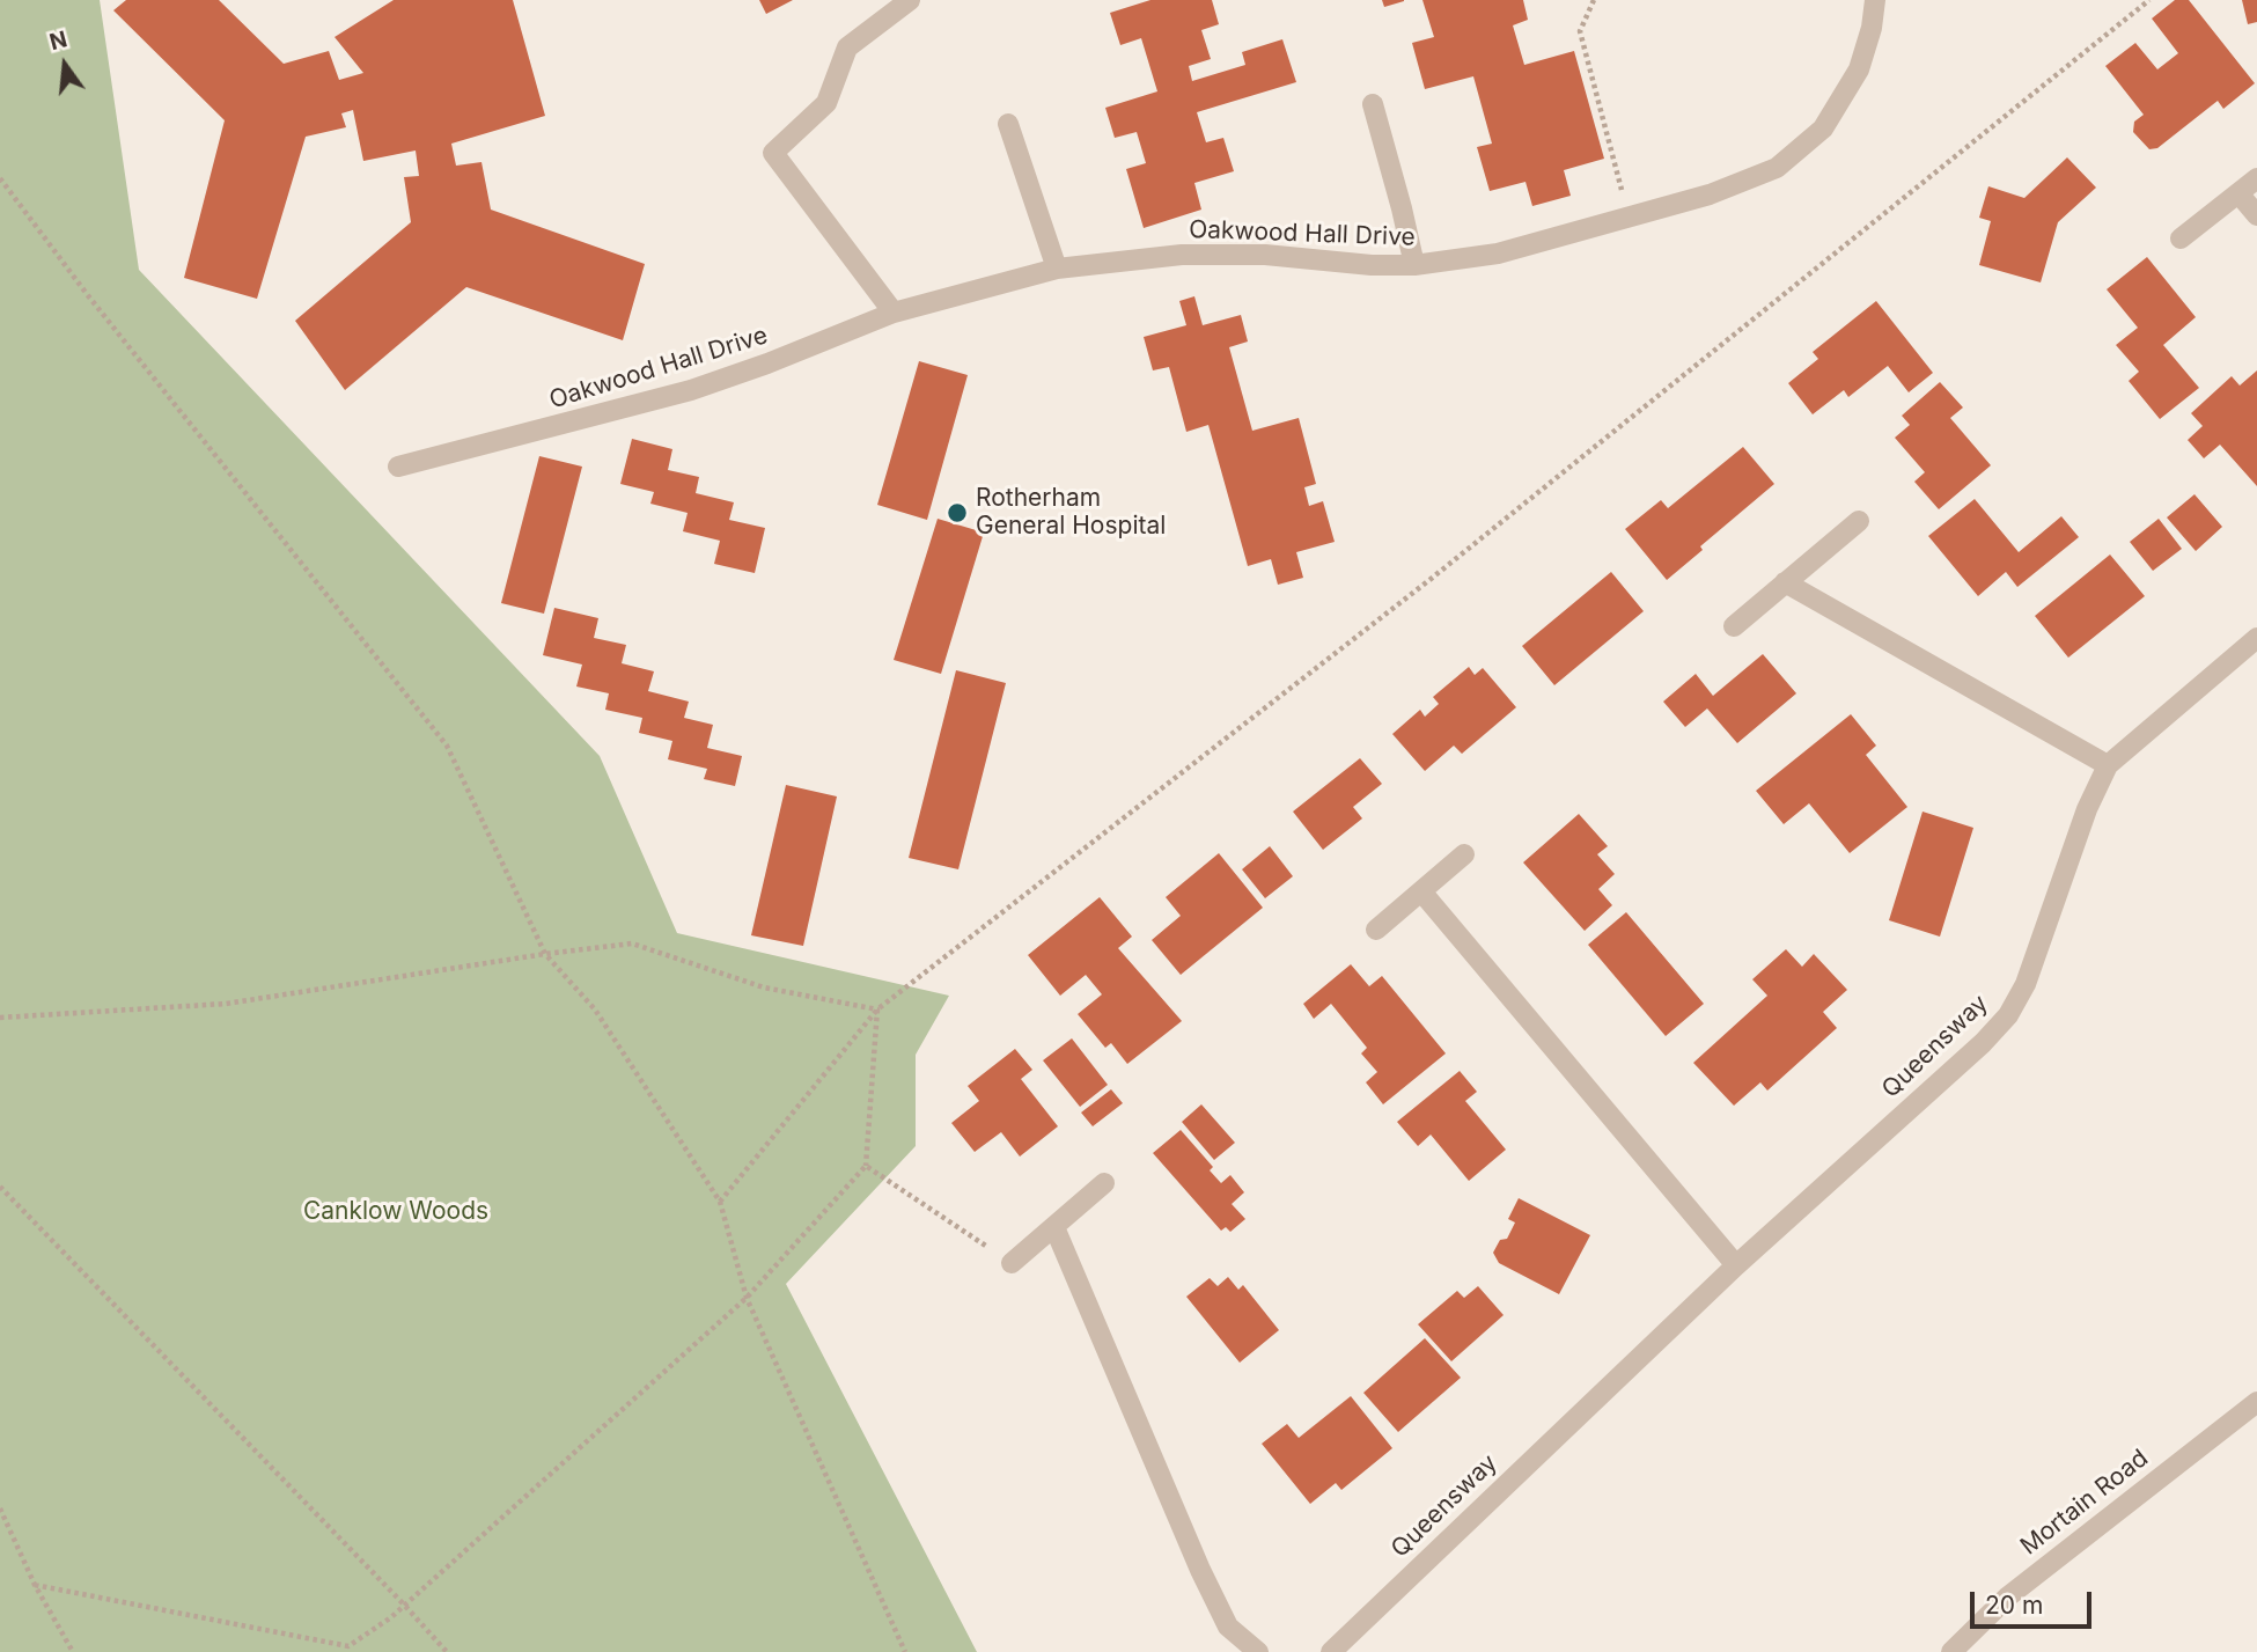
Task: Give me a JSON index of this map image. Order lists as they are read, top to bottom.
{
  "streets": {
    "street": ["Oakwood Hall Drive", "Queensway", "Mortain Road"]
  },
  "parks": ["Canklow Woods"],
  "places": ["Rotherham General Hospital"],
  "scale_bar": "20 m",
  "north": "top"
}
